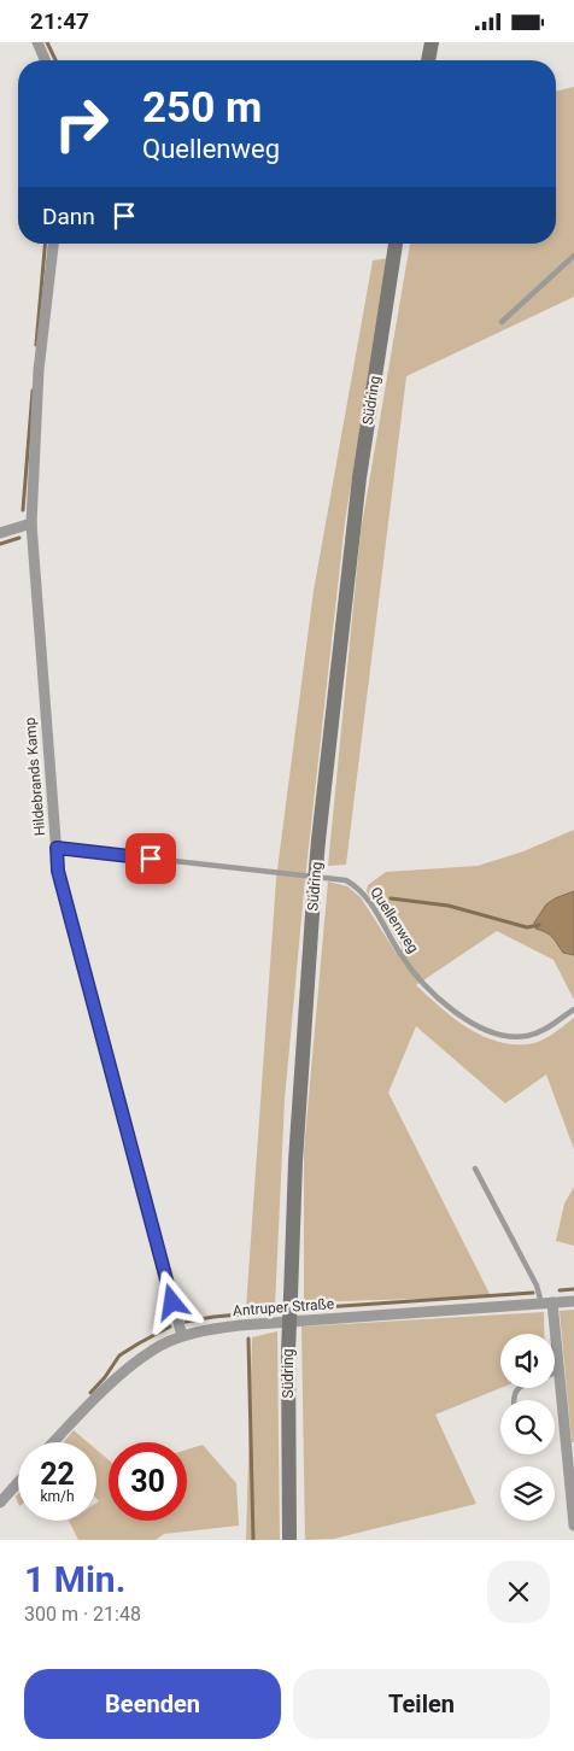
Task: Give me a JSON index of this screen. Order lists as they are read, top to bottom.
{
  "streets": {
    "main road": ["Südring"],
    "street": ["Hildebrands Kamp", "Antruper Straße"],
    "lane": ["Quellenweg"]
  },
  "crossings": [
    ["Hildebrands Kamp", "Quellenweg"],
    ["Hildebrands Kamp", "Antruper Straße"]
  ],
  "page": {
    "status": "21:47",
    "turn": ["250 m", "Quellenweg"],
    "then": "Dann",
    "speed": "22 km/h",
    "limit": "30",
    "heading": ["1 Min.", "300 m · 21:48"],
    "buttons": ["Beenden", "Teilen"]
  }
}
